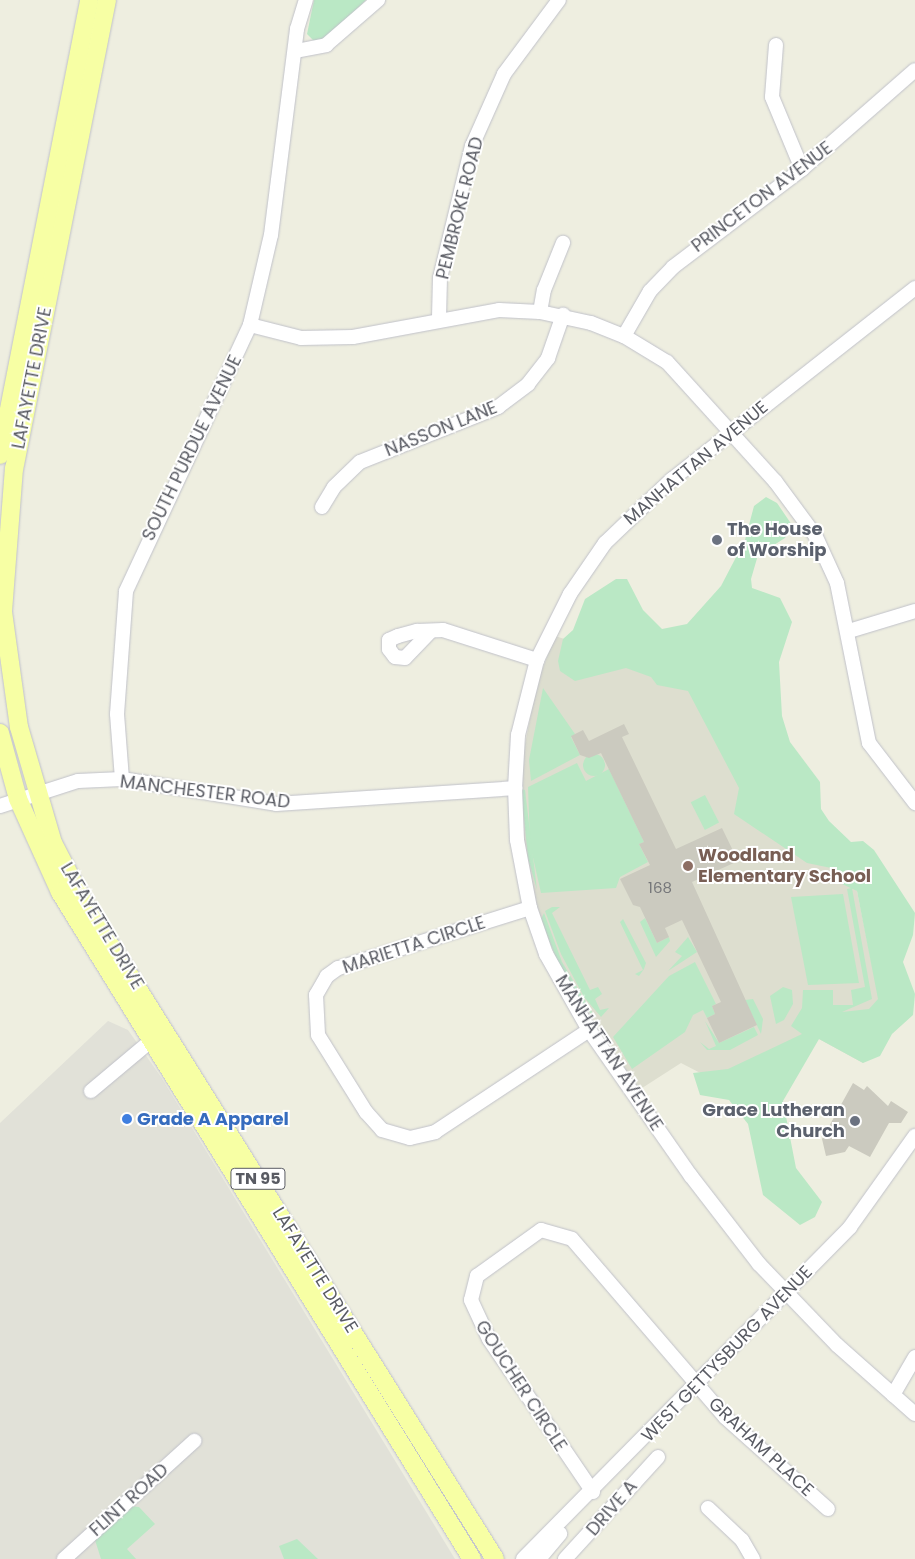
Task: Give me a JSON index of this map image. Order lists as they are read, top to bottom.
{
  "streets": {
    "main road": ["LAFAYETTE DRIVE", "TN 95"],
    "street": [
      "PRINCETON AVENUE",
      "PEMBROKE ROAD",
      "NASSON LANE",
      "SOUTH PURDUE AVENUE",
      "MANHATTAN AVENUE",
      "MANCHESTER ROAD",
      "MARIETTA CIRCLE",
      "WEST GETTYSBURG AVENUE",
      "GOUCHER CIRCLE",
      "GRAHAM PLACE",
      "FLINT ROAD",
      "DRIVE A"
    ]
  },
  "crossings": [
    ["LAFAYETTE DRIVE", "MANCHESTER ROAD"],
    ["SOUTH PURDUE AVENUE", "MANCHESTER ROAD"],
    ["MANHATTAN AVENUE", "MANCHESTER ROAD"],
    ["MANHATTAN AVENUE", "MARIETTA CIRCLE"],
    ["MANHATTAN AVENUE", "WEST GETTYSBURG AVENUE"],
    ["WEST GETTYSBURG AVENUE", "GOUCHER CIRCLE"],
    ["WEST GETTYSBURG AVENUE", "GRAHAM PLACE"],
    ["GOUCHER CIRCLE", "GRAHAM PLACE"]
  ],
  "places": [
    "The House of Worship",
    "Woodland Elementary School",
    "Grade A Apparel",
    "Grace Lutheran Church"
  ],
  "house_numbers": ["168"]
}
